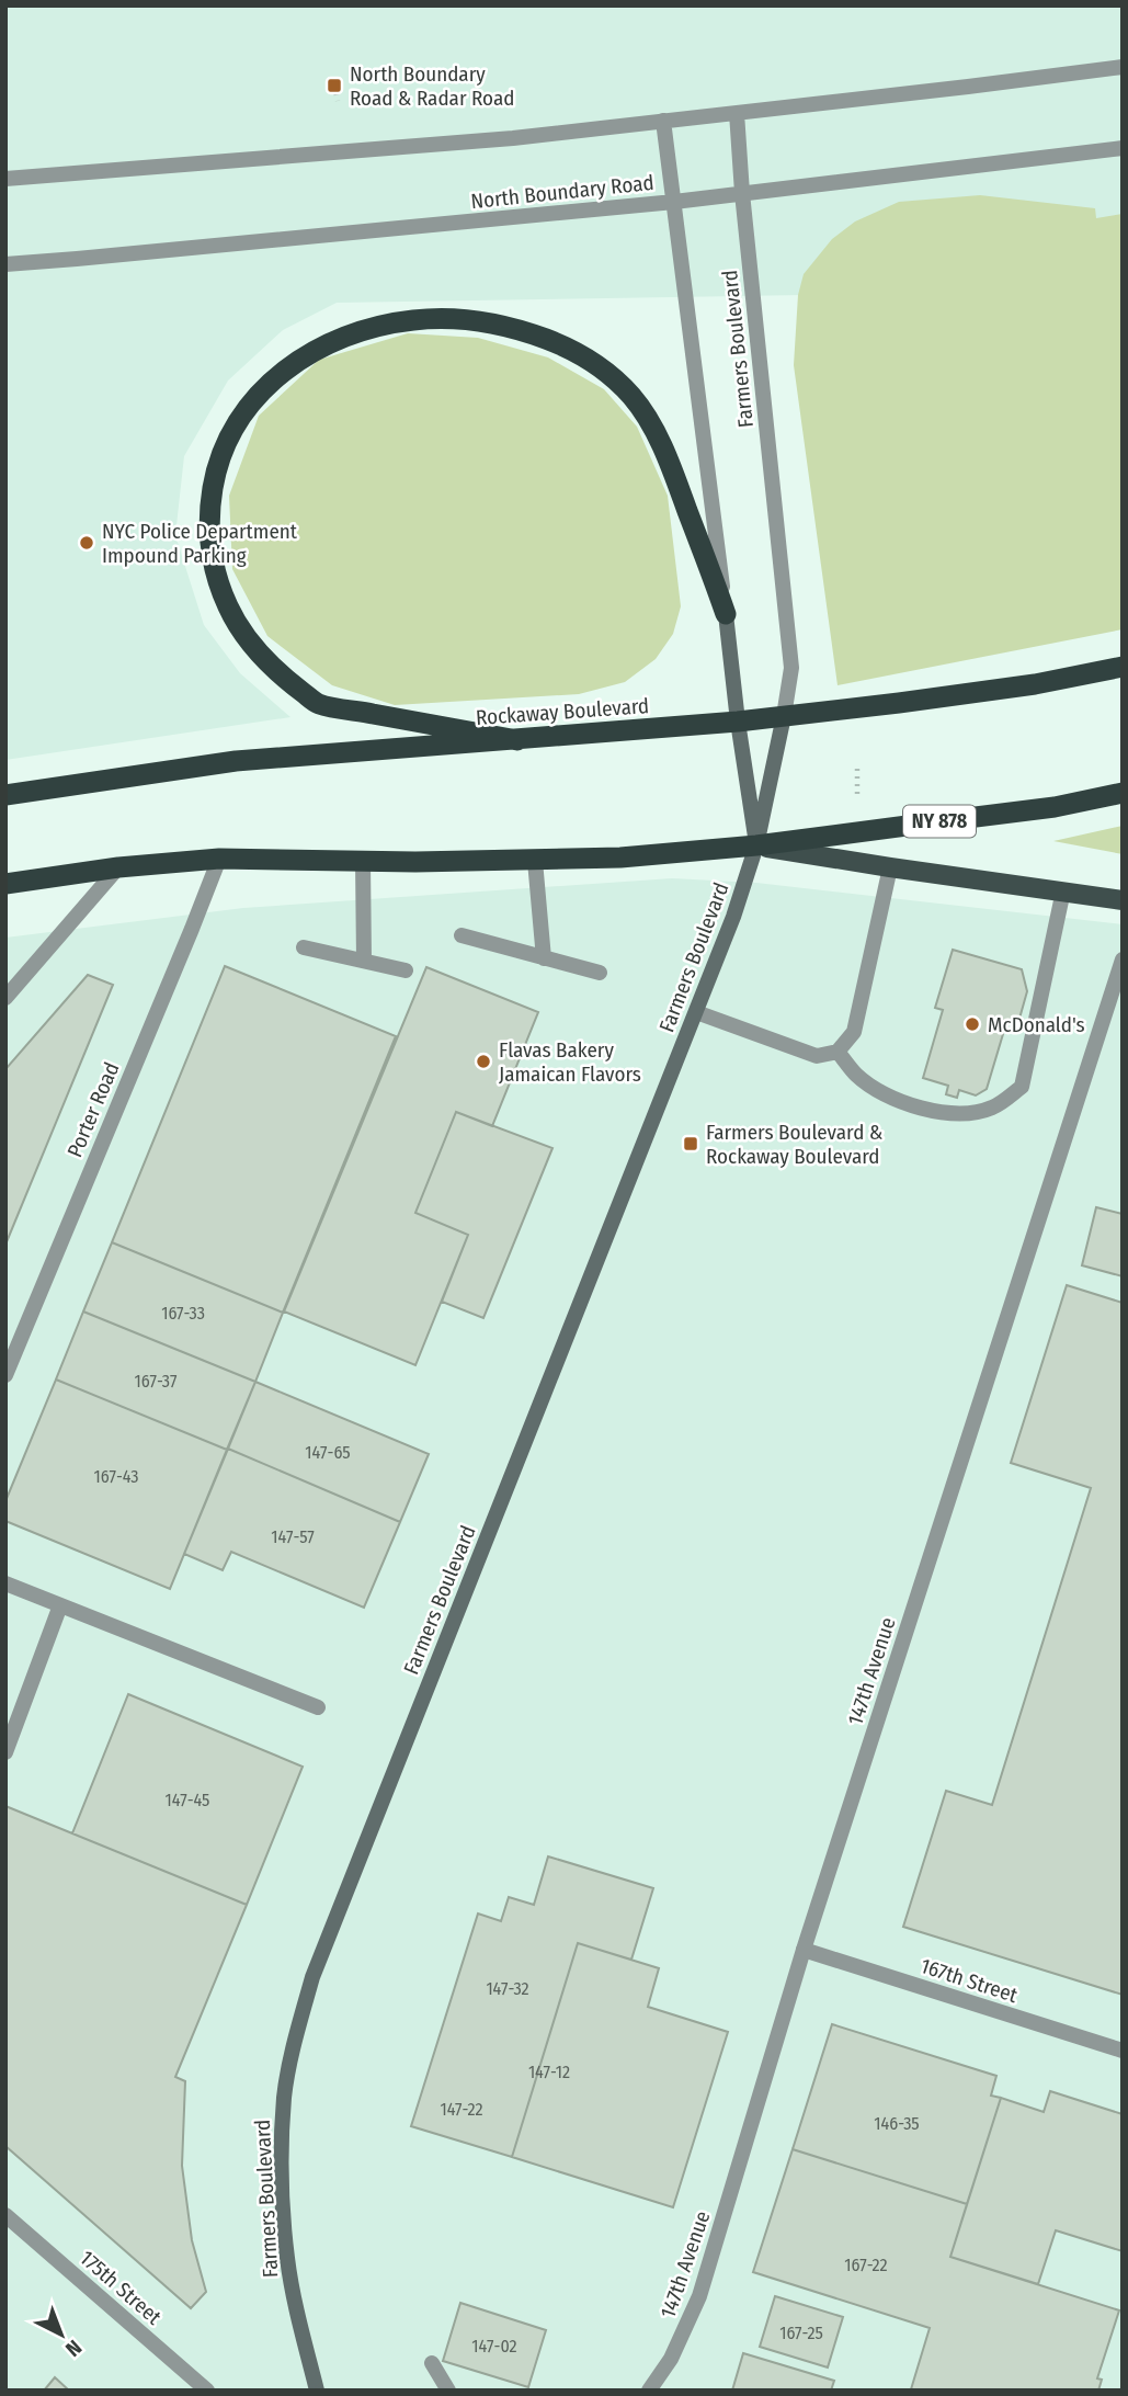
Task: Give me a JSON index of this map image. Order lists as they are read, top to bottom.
{
  "streets": {
    "highway": ["Rockaway Boulevard", "NY 878"],
    "main road": ["Farmers Boulevard"],
    "street": [
      "North Boundary Road",
      "Porter Road",
      "147th Avenue",
      "167th Street",
      "175th Street"
    ]
  },
  "crossings": [
    ["North Boundary Road", "Farmers Boulevard"],
    ["Farmers Boulevard", "Rockaway Boulevard"],
    ["Farmers Boulevard", "NY 878"],
    ["147th Avenue", "167th Street"]
  ],
  "places": {
    "transit": ["North Boundary Road & Radar Road", "Farmers Boulevard & Rockaway Boulevard"],
    "other": ["NYC Police Department Impound Parking", "McDonald's", "Flavas Bakery Jamaican Flavors"]
  },
  "house_numbers": [
    "167-33",
    "167-37",
    "147-65",
    "167-43",
    "147-57",
    "147-45",
    "147-32",
    "147-12",
    "147-22",
    "146-35",
    "167-22",
    "167-25",
    "147-02"
  ],
  "north": "bottom right"
}
